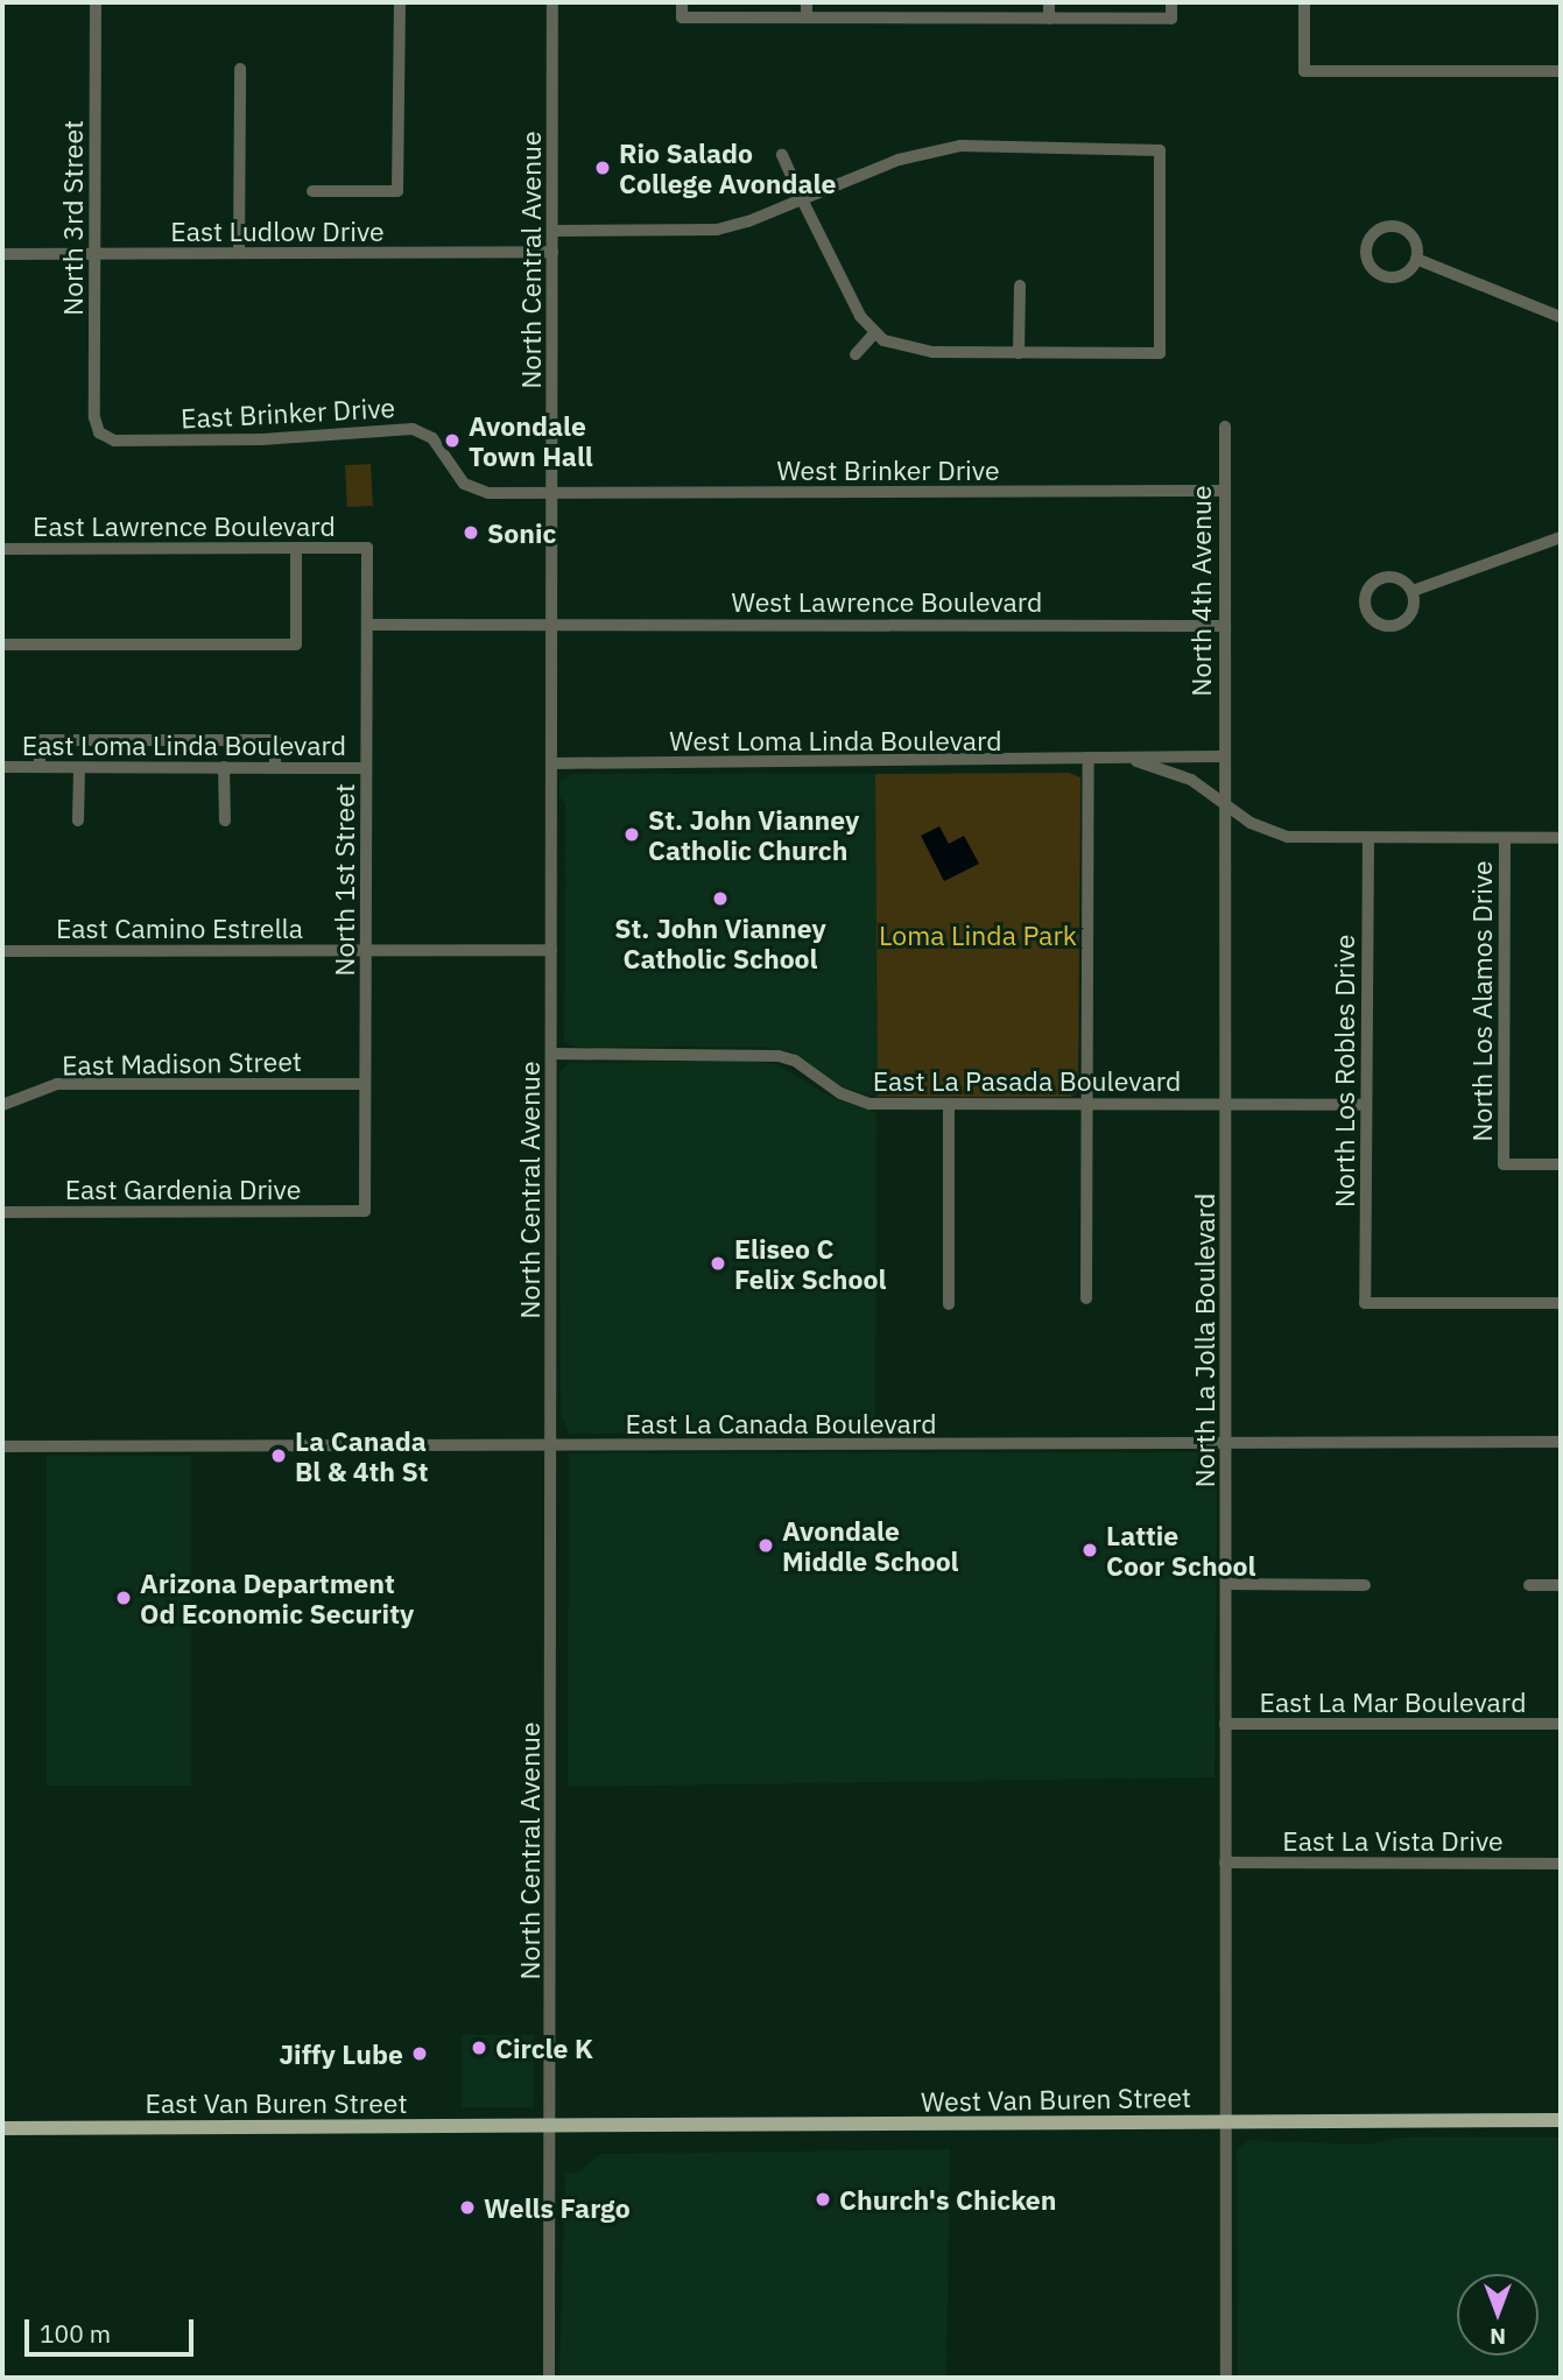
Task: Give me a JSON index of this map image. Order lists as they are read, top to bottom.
{
  "streets": {
    "main road": ["West Van Buren Street", "East Van Buren Street"],
    "street": [
      "North 3rd Street",
      "East Ludlow Drive",
      "North Central Avenue",
      "East Brinker Drive",
      "West Brinker Drive",
      "East Lawrence Boulevard",
      "North 4th Avenue",
      "West Lawrence Boulevard",
      "West Loma Linda Boulevard",
      "East Loma Linda Boulevard",
      "North 1st Street",
      "East Camino Estrella",
      "North Los Alamos Drive",
      "East Madison Street",
      "North Los Robles Drive",
      "East La Pasada Boulevard",
      "East Gardenia Drive",
      "North La Jolla Boulevard",
      "East La Canada Boulevard",
      "East La Mar Boulevard",
      "East La Vista Drive"
    ]
  },
  "crossings": [
    ["North 3rd Street", "East Ludlow Drive"],
    ["North 3rd Street", "East Brinker Drive"],
    ["East Ludlow Drive", "North Central Avenue"],
    ["North Central Avenue", "East Brinker Drive"],
    ["North Central Avenue", "West Brinker Drive"],
    ["North Central Avenue", "West Lawrence Boulevard"],
    ["North Central Avenue", "West Loma Linda Boulevard"],
    ["North Central Avenue", "East Camino Estrella"],
    ["North Central Avenue", "East La Pasada Boulevard"],
    ["North Central Avenue", "East La Canada Boulevard"],
    ["North Central Avenue", "West Van Buren Street"],
    ["North Central Avenue", "East Van Buren Street"],
    ["East Brinker Drive", "West Brinker Drive"],
    ["West Brinker Drive", "North 4th Avenue"],
    ["East Lawrence Boulevard", "North 1st Street"],
    ["North 4th Avenue", "West Lawrence Boulevard"],
    ["North 4th Avenue", "West Loma Linda Boulevard"],
    ["North 4th Avenue", "North La Jolla Boulevard"],
    ["West Loma Linda Boulevard", "North Los Robles Drive"],
    ["West Loma Linda Boulevard", "North La Jolla Boulevard"],
    ["East Loma Linda Boulevard", "North 1st Street"],
    ["North 1st Street", "East Camino Estrella"],
    ["North 1st Street", "East Madison Street"],
    ["North 1st Street", "East Gardenia Drive"],
    ["North Los Robles Drive", "East La Pasada Boulevard"],
    ["East La Pasada Boulevard", "North La Jolla Boulevard"],
    ["North La Jolla Boulevard", "East La Canada Boulevard"],
    ["North La Jolla Boulevard", "East La Mar Boulevard"],
    ["North La Jolla Boulevard", "East La Vista Drive"],
    ["North La Jolla Boulevard", "West Van Buren Street"],
    ["West Van Buren Street", "East Van Buren Street"]
  ],
  "parks": ["Loma Linda Park"],
  "places": [
    "Rio Salado College Avondale",
    "Avondale Town Hall",
    "Sonic",
    "St. John Vianney Catholic Church",
    "St. John Vianney Catholic School",
    "Eliseo C Felix School",
    "La Canada Bl & 4th St",
    "Avondale Middle School",
    "Lattie Coor School",
    "Arizona Department Od Economic Security",
    "Circle K",
    "Jiffy Lube",
    "Church's Chicken",
    "Wells Fargo"
  ],
  "scale_bar": "100 m",
  "north": "bottom"
}
